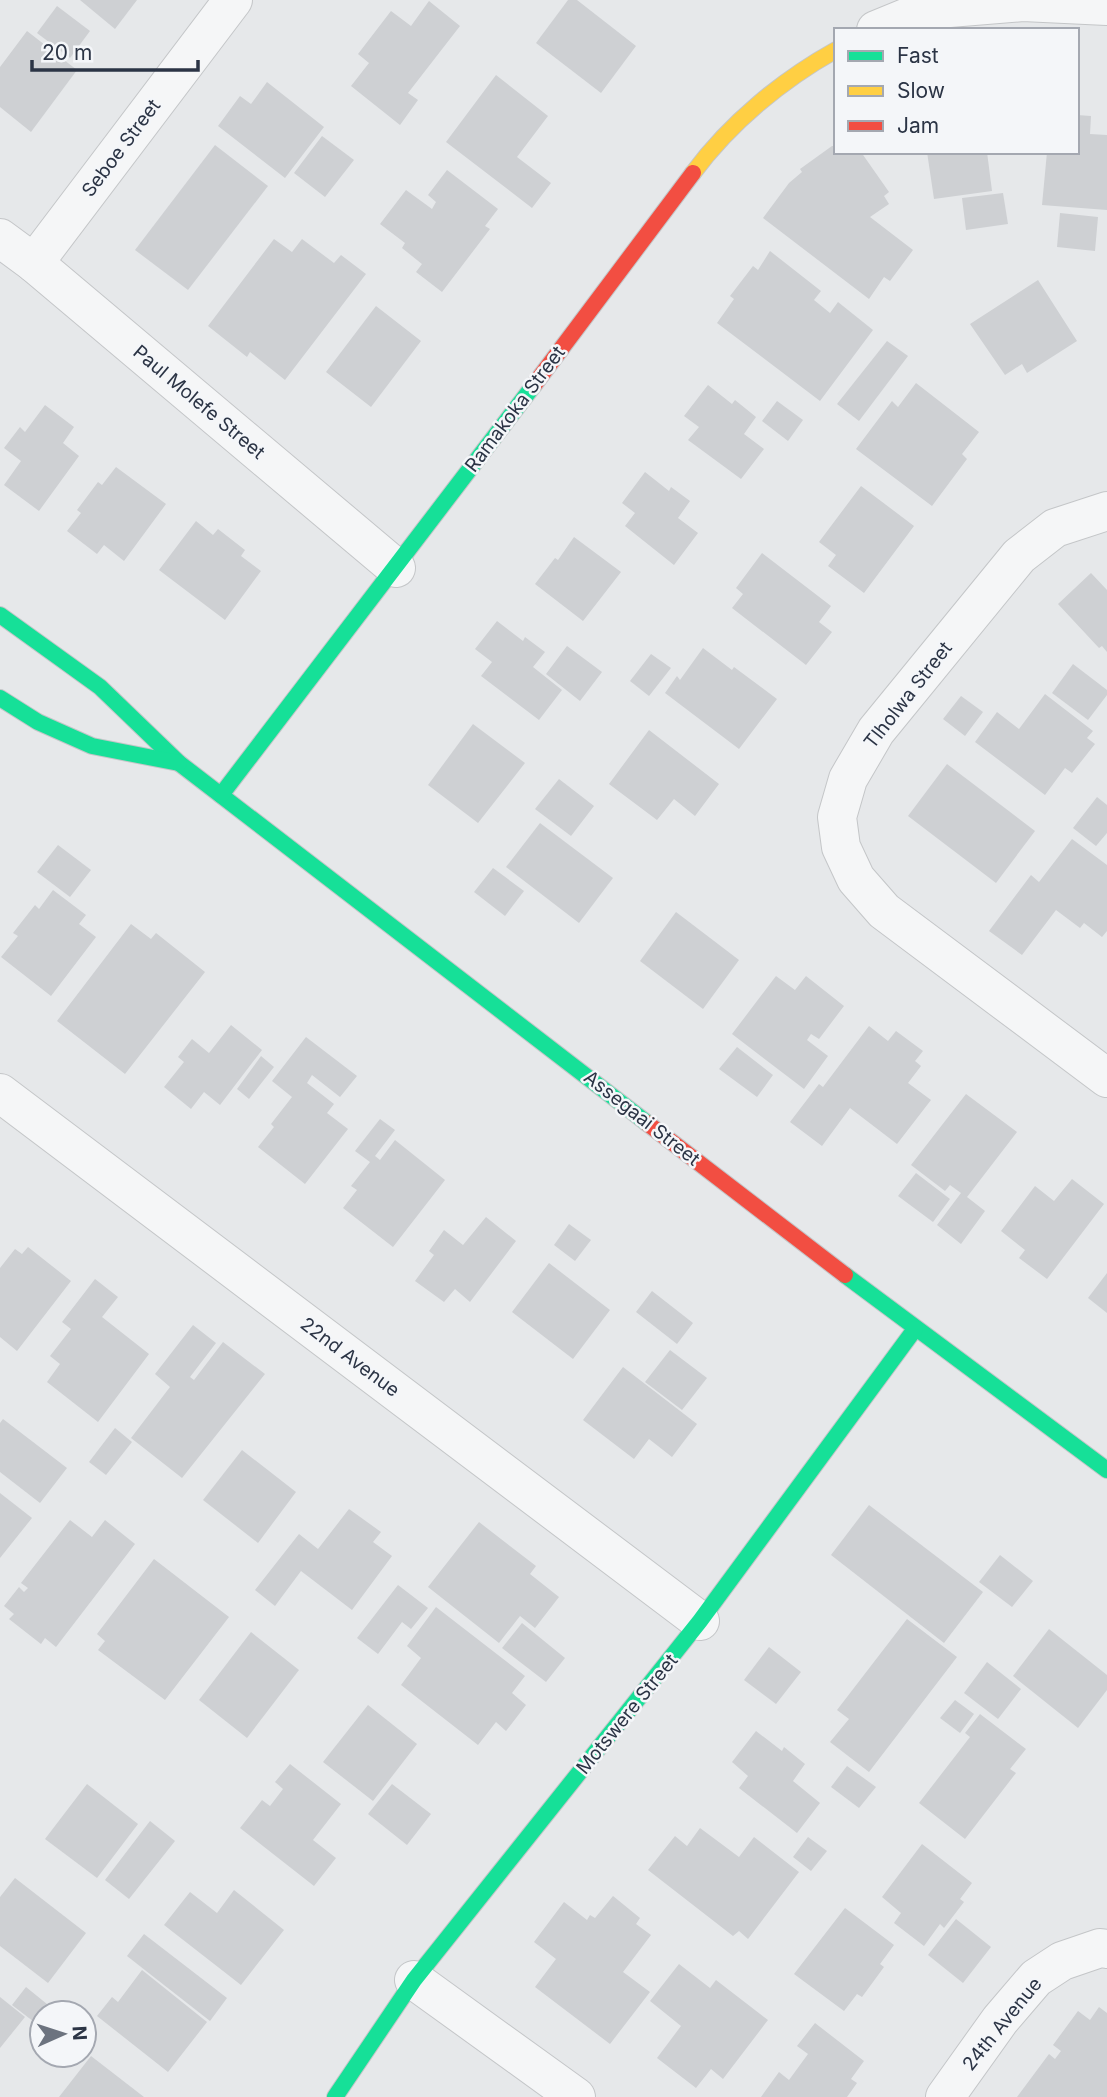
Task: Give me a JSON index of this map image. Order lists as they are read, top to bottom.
{
  "streets": {
    "street": [
      "Seboe Street",
      "Paul Molefe Street",
      "Ramakoka Street",
      "Tlholwa Street",
      "Assegaai Street",
      "22nd Avenue",
      "Motswere Street",
      "24th Avenue"
    ]
  },
  "crossings": [
    ["Seboe Street", "Paul Molefe Street"],
    ["Paul Molefe Street", "Ramakoka Street"],
    ["Ramakoka Street", "Assegaai Street"],
    ["Assegaai Street", "Motswere Street"],
    ["22nd Avenue", "Motswere Street"]
  ],
  "legend": ["Fast", "Slow", "Jam"],
  "scale_bar": "20 m",
  "north": "right"
}
